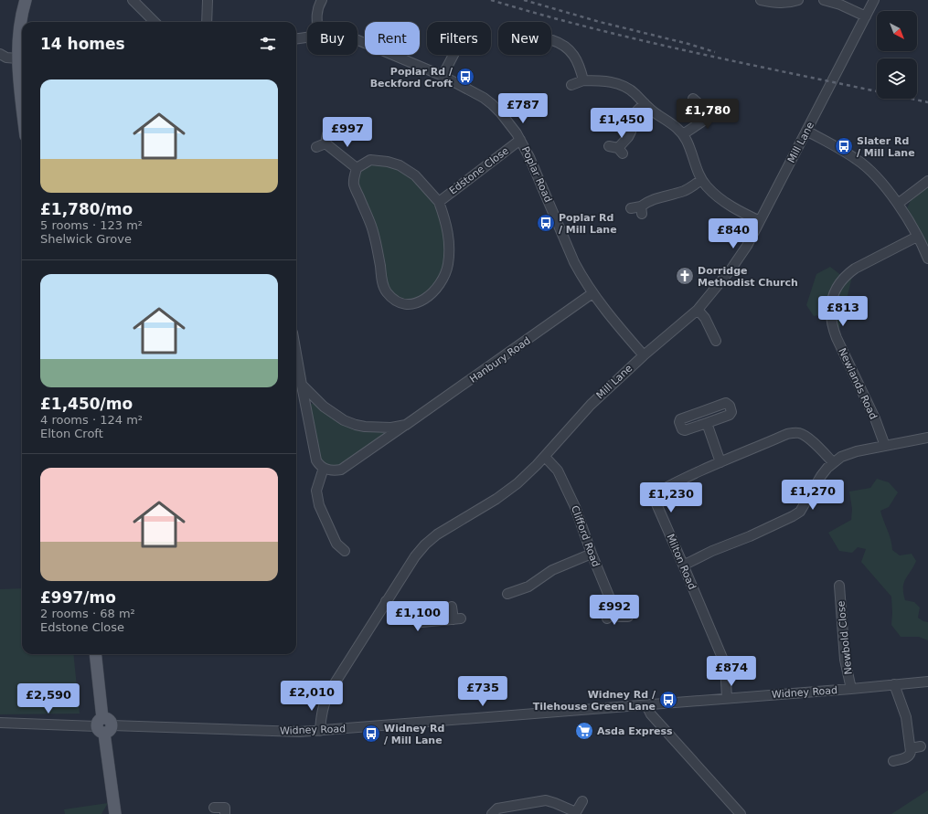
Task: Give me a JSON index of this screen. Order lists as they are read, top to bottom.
{
  "streets": {
    "street": [
      "Mill Lane",
      "Edstone Close",
      "Poplar Road",
      "Hanbury Road",
      "Newlands Road",
      "Clifford Road",
      "Milton Road",
      "Newbold Close",
      "Widney Road"
    ]
  },
  "crossings": [
    ["Mill Lane", "Poplar Road"],
    ["Mill Lane", "Clifford Road"],
    ["Mill Lane", "Widney Road"],
    ["Edstone Close", "Poplar Road"],
    ["Poplar Road", "Hanbury Road"],
    ["Milton Road", "Widney Road"],
    ["Newbold Close", "Widney Road"]
  ],
  "places": {
    "bus stop": [
      "Poplar Rd / Beckford Croft",
      "Slater Rd / Mill Lane",
      "Poplar Rd / Mill Lane",
      "Widney Rd / Tilehouse Green Lane",
      "Widney Rd / Mill Lane"
    ],
    "church": ["Dorridge Methodist Church"],
    "supermarket": ["Asda Express"]
  },
  "north": "bottom right",
  "page": {
    "chip": [
      "Buy",
      "Rent",
      "Filters",
      "New"
    ],
    "heading": "14 homes",
    "list": [
      {
        "name": "£1,780/mo",
        "note": "5 rooms · 123 m² · Shelwick Grove"
      },
      {
        "name": "£1,450/mo",
        "note": "4 rooms · 124 m² · Elton Croft"
      },
      {
        "name": "£997/mo",
        "note": "2 rooms · 68 m² · Edstone Close"
      }
    ],
    "price": [
      "£787",
      "£1,780",
      "£1,450",
      "£997",
      "£840",
      "£813",
      "£1,270",
      "£1,230",
      "£992",
      "£1,100",
      "£874",
      "£735",
      "£2,010",
      "£2,590"
    ]
  }
}
